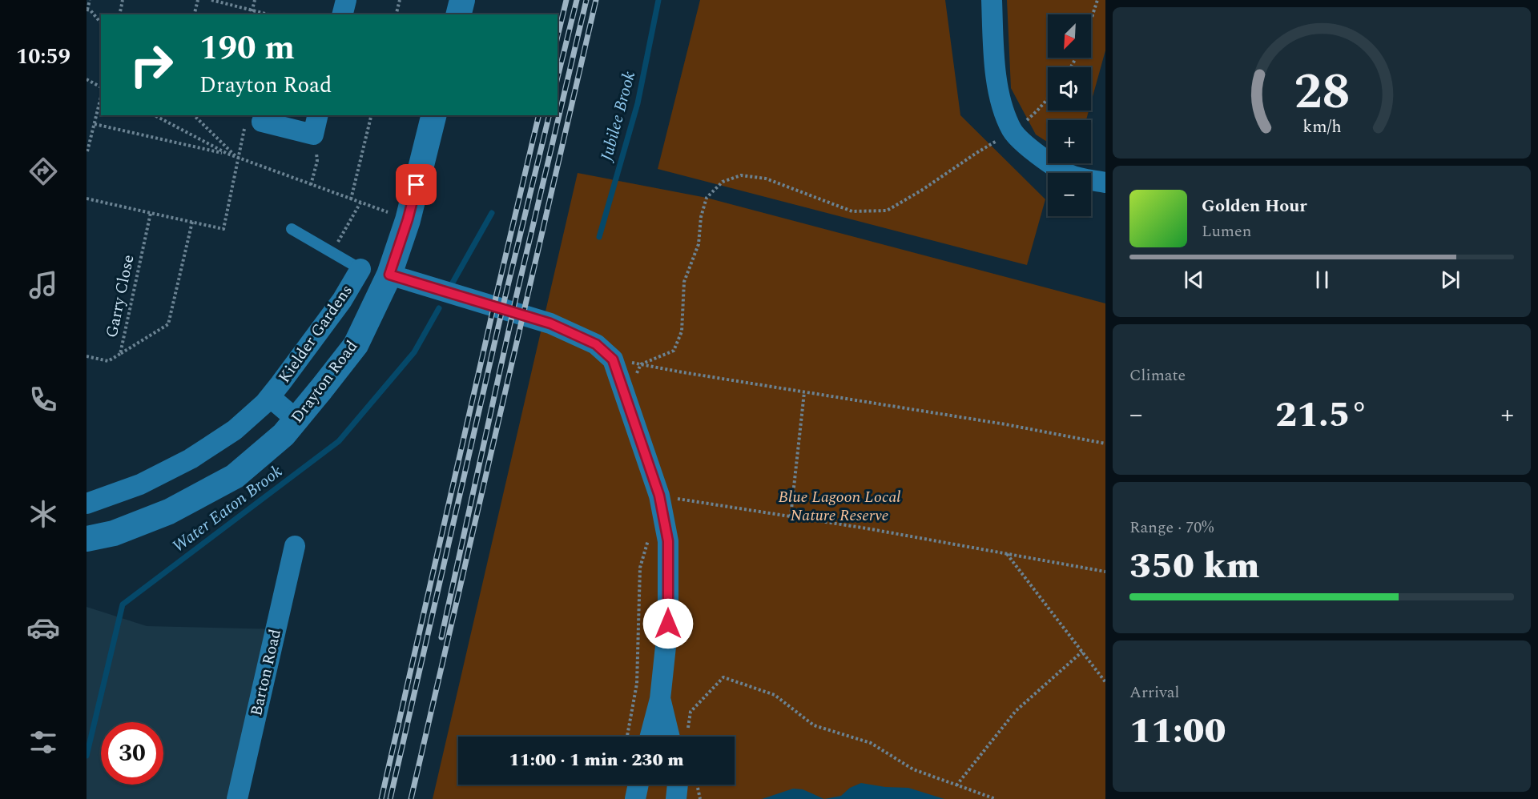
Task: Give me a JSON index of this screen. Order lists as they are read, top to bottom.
{
  "streets": {
    "street": ["Kielder Gardens", "Drayton Road", "Barton Road"],
    "path": ["Garry Close"]
  },
  "crossings": [
    ["Kielder Gardens", "Drayton Road"]
  ],
  "water": ["Jubilee Brook", "Water Eaton Brook"],
  "parks": ["Blue Lagoon Local Nature Reserve"],
  "north": "bottom left",
  "page": {
    "tabs": "10:59",
    "map_buttons": ["+", "−"],
    "turn": ["190 m", "Drayton Road"],
    "song": ["Golden Hour", "Lumen"],
    "tile": [
      "Climate",
      ["Range · 70%", "350 km"],
      ["Arrival", "11:00"]
    ],
    "heat": ["−", "21.5°", "+"],
    "limit": "30",
    "trip": "11:00 · 1 min · 230 m",
    "gauge": ["28", "km/h"]
  }
}
